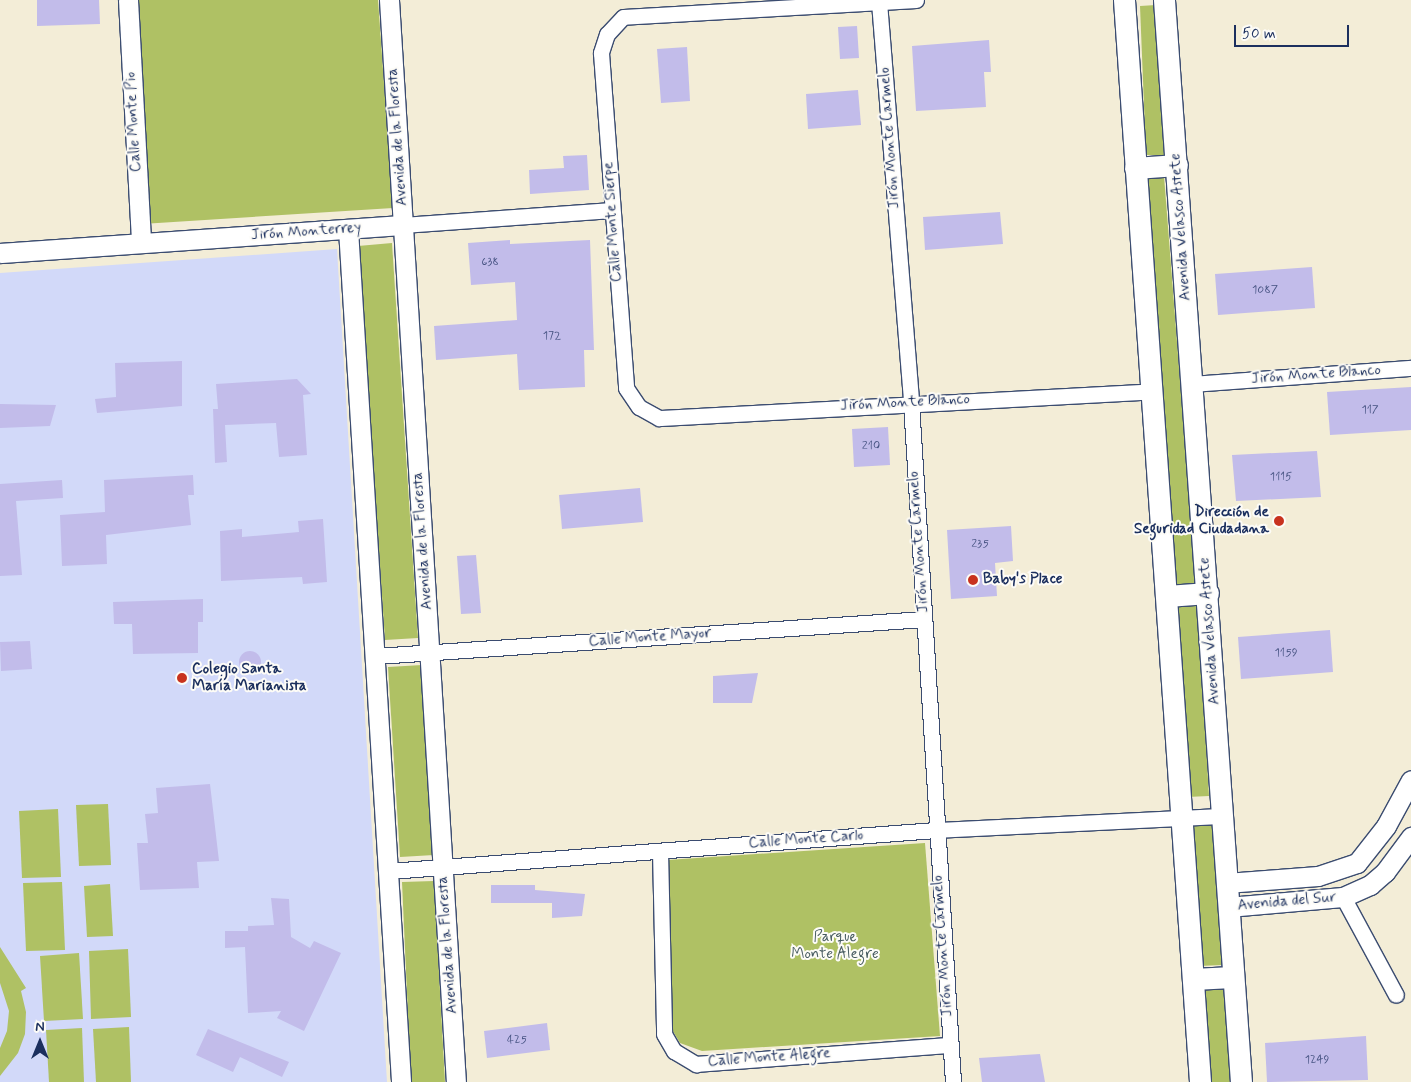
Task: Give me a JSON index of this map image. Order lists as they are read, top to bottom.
{
  "streets": {
    "main road": ["Avenida Velasco Astete"],
    "street": [
      "Calle Monte Pio",
      "Avenida de la Floresta",
      "Jirón Monte Carmelo",
      "Calle Monte Sierpe",
      "Jirón Monterrey",
      "Jirón Monte Blanco",
      "Calle Monte Mayor",
      "Calle Monte Carlo",
      "Avenida del Sur",
      "Calle Monte Alegre"
    ]
  },
  "crossings": [
    ["Calle Monte Pio", "Jirón Monterrey"],
    ["Avenida de la Floresta", "Jirón Monterrey"],
    ["Avenida de la Floresta", "Calle Monte Mayor"],
    ["Avenida de la Floresta", "Calle Monte Carlo"],
    ["Jirón Monte Carmelo", "Calle Monte Sierpe"],
    ["Jirón Monte Carmelo", "Jirón Monte Blanco"],
    ["Jirón Monte Carmelo", "Calle Monte Mayor"],
    ["Jirón Monte Carmelo", "Calle Monte Carlo"],
    ["Jirón Monte Carmelo", "Calle Monte Alegre"],
    ["Calle Monte Sierpe", "Jirón Monterrey"],
    ["Calle Monte Sierpe", "Jirón Monte Blanco"],
    ["Avenida Velasco Astete", "Jirón Monte Blanco"],
    ["Avenida Velasco Astete", "Calle Monte Carlo"],
    ["Avenida Velasco Astete", "Avenida del Sur"],
    ["Calle Monte Carlo", "Calle Monte Alegre"]
  ],
  "parks": ["Parque Monte Alegre"],
  "places": ["Dirección de Seguridad Ciudadana", "Baby's Place", "Colegio Santa María Marianista"],
  "house_numbers": [
    "638",
    "1087",
    "172",
    "117",
    "210",
    "1115",
    "235",
    "1159",
    "425",
    "1249"
  ],
  "scale_bar": "50 m",
  "north": "top"
}
